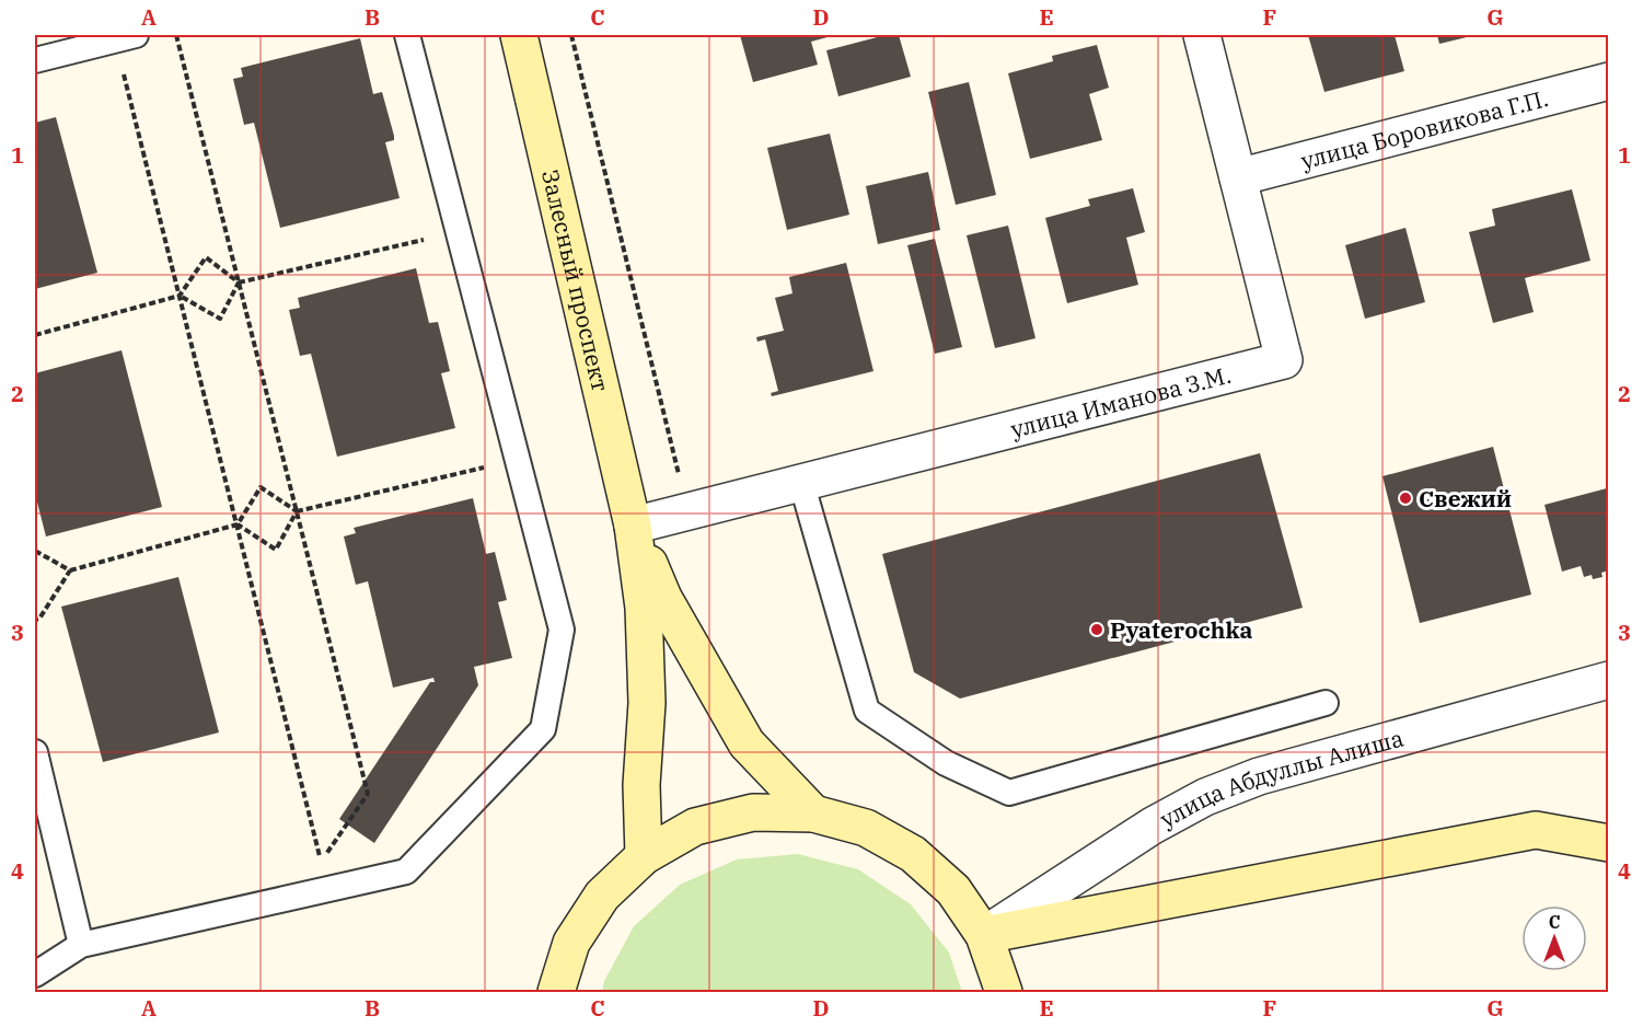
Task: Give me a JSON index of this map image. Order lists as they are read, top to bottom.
{
  "streets": {
    "main road": ["Залесный проспект"],
    "street": ["улица Боровикова Г.П.", "улица Иманова З.М.", "улица Абдуллы Алиша"]
  },
  "crossings": [
    ["улица Боровикова Г.П.", "улица Иманова З.М."],
    ["Залесный проспект", "улица Иманова З.М."]
  ],
  "places": ["Свежий", "Pyaterochka"],
  "north": "top",
  "grid": {
    "columns": [
      "A",
      "B",
      "C",
      "D",
      "E",
      "F",
      "G"
    ],
    "rows": [
      "1",
      "2",
      "3",
      "4"
    ]
  }
}
